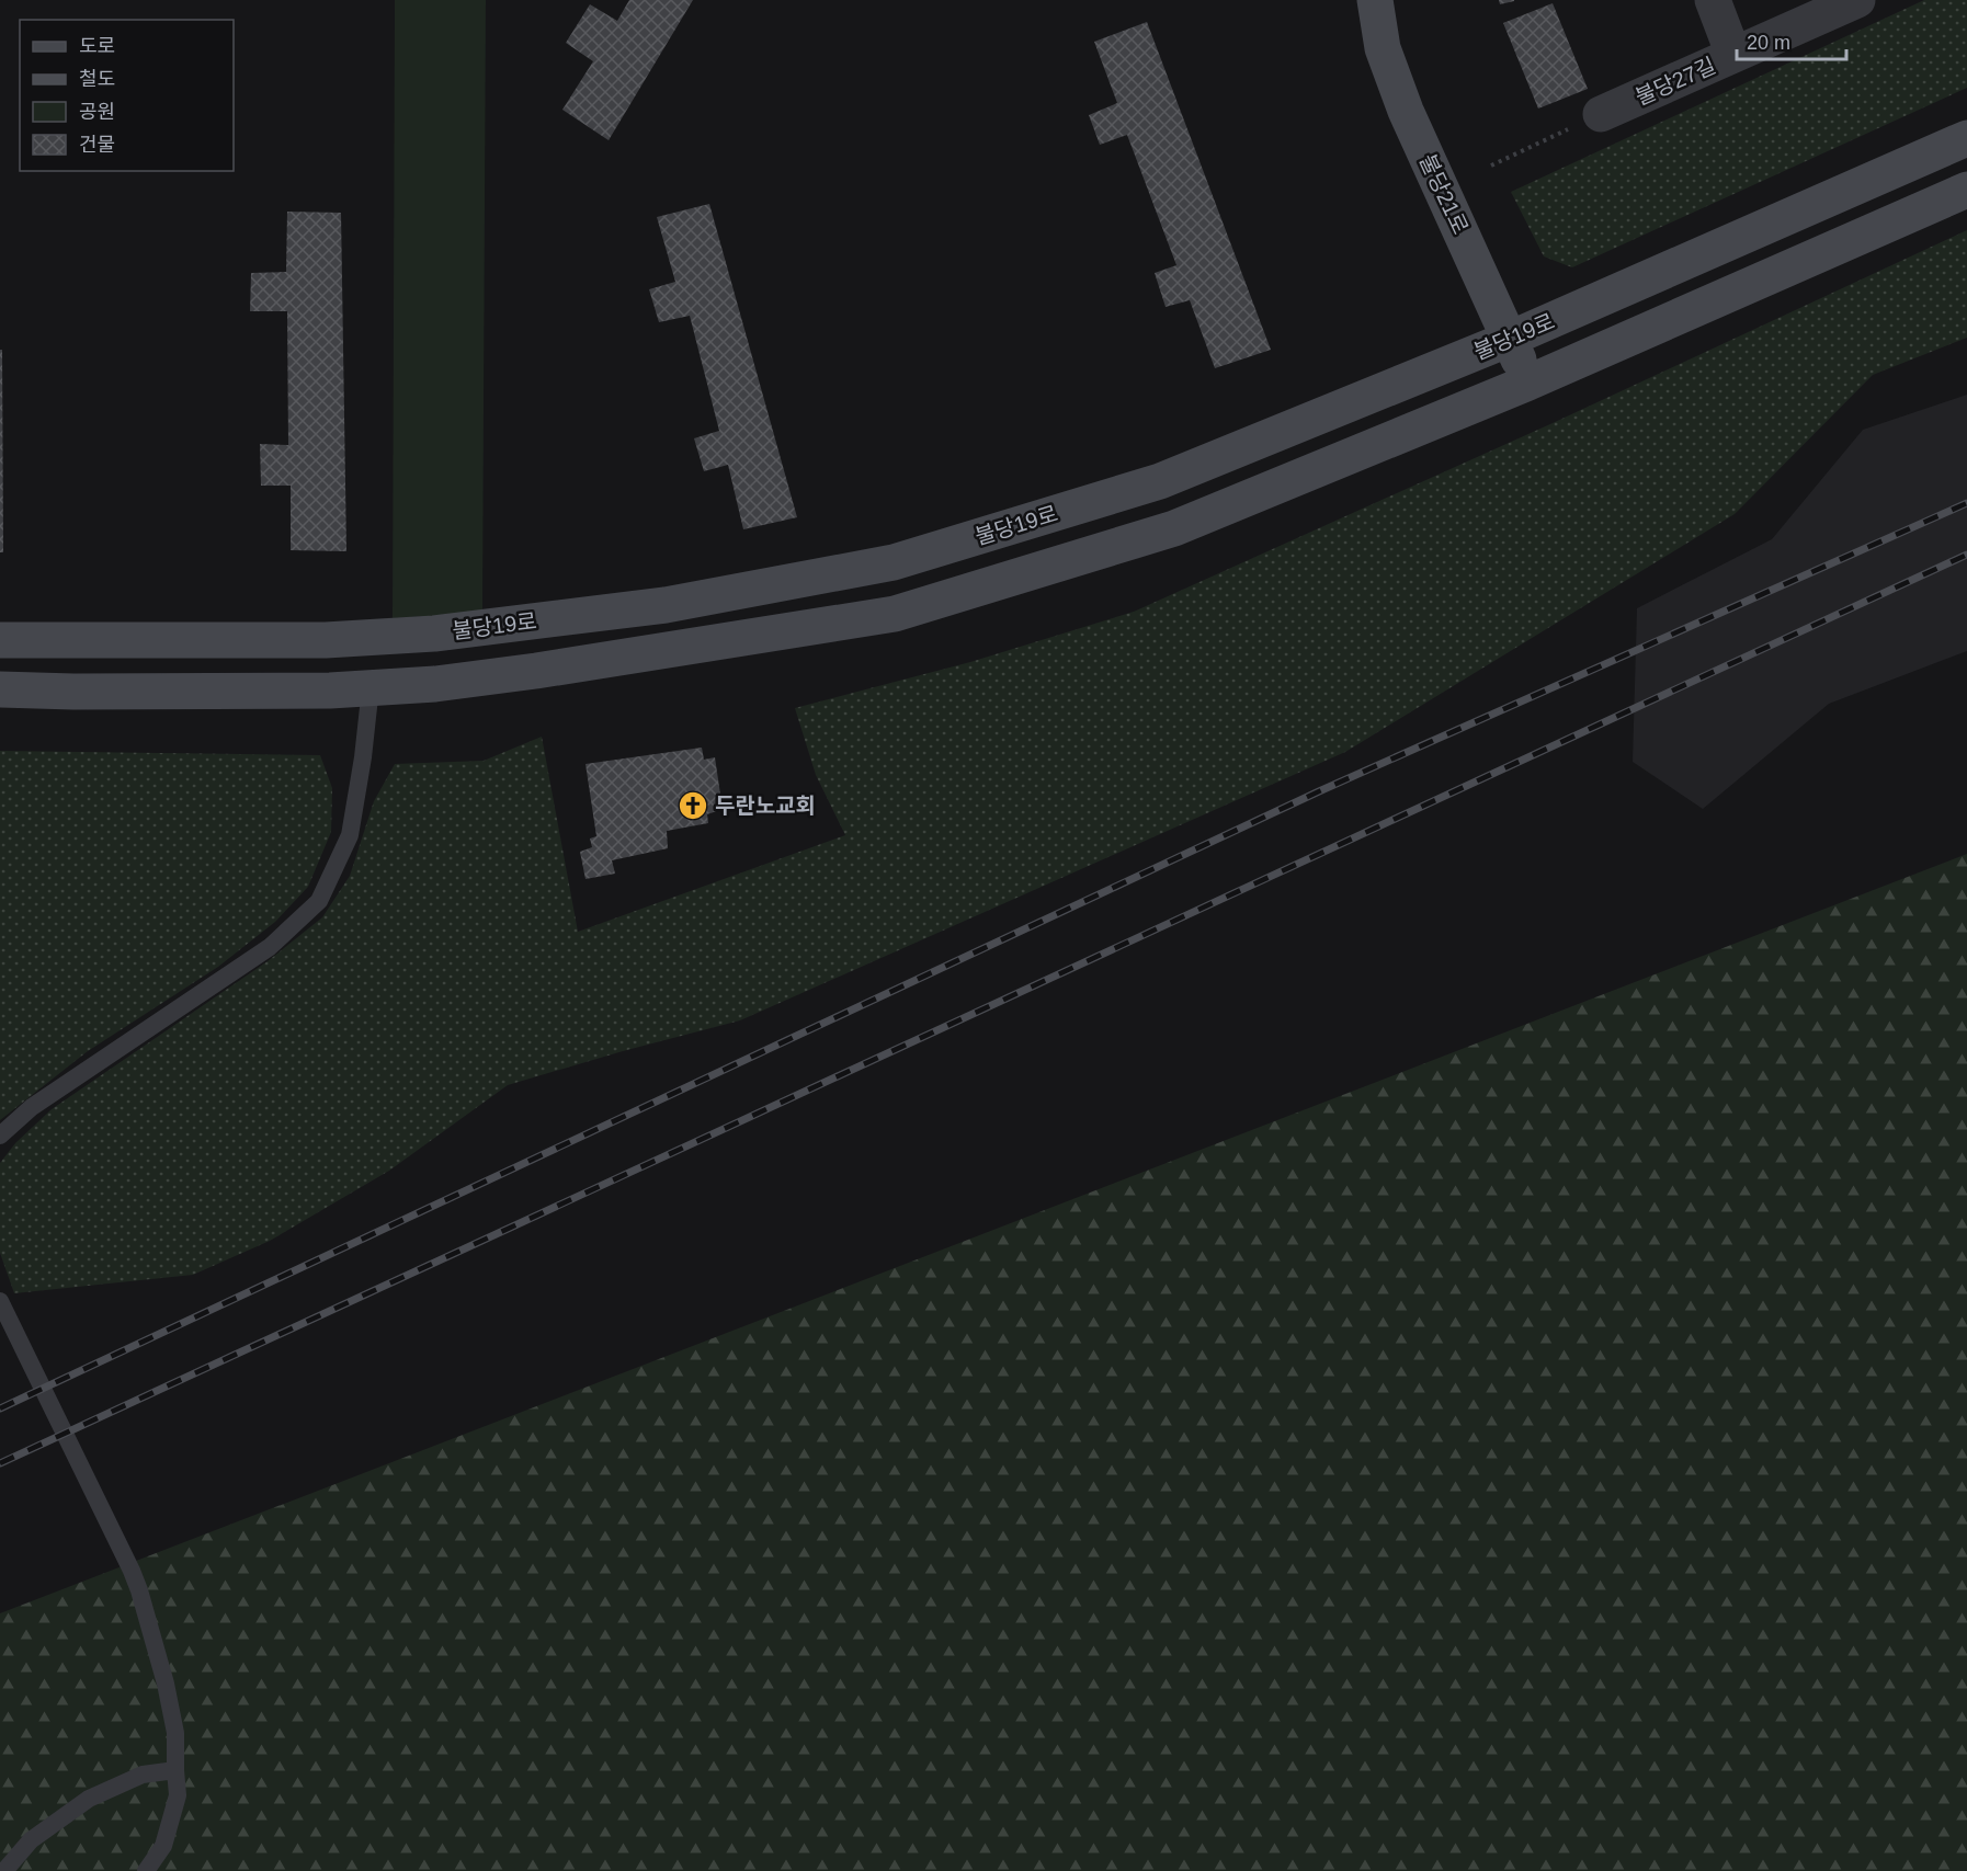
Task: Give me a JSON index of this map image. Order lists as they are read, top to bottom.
{
  "streets": {
    "street": ["불당27길", "불당21로", "불당19로"]
  },
  "crossings": [
    ["불당21로", "불당19로"]
  ],
  "places": {
    "church": ["두란노교회"]
  },
  "legend": [
    "도로",
    "철도",
    "공원",
    "건물"
  ],
  "scale_bar": "20 m"
}
